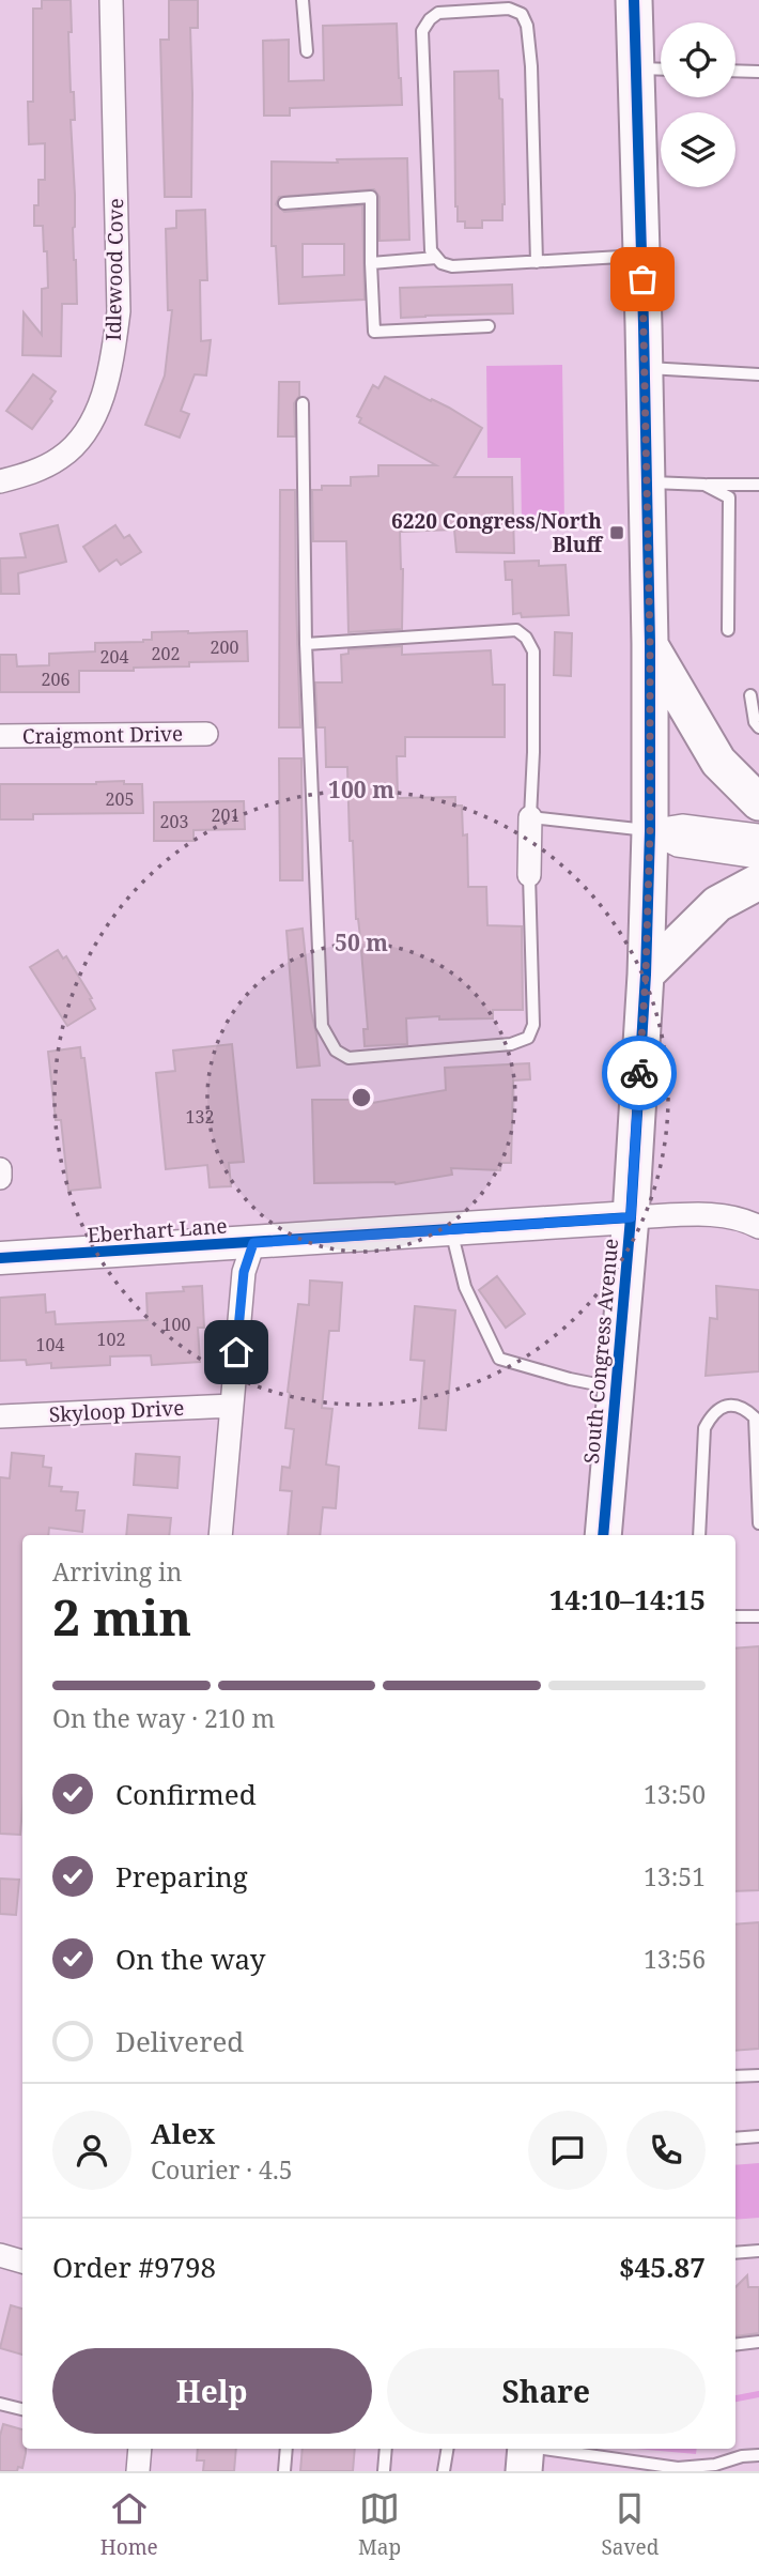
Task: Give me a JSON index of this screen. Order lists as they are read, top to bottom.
{
  "streets": {
    "main road": ["South Congress Avenue"],
    "street": [
      "Idlewood Cove",
      "Craigmont Drive",
      "Eberhart Lane",
      "Skyloop Drive"
    ]
  },
  "crossings": [
    ["Eberhart Lane", "South Congress Avenue"]
  ],
  "places": {
    "transit": ["6220 Congress/North Bluff"]
  },
  "house_numbers": [
    "200",
    "202",
    "204",
    "206",
    "205",
    "201",
    "203",
    "132",
    "100",
    "102",
    "104"
  ],
  "page": {
    "heading": ["2 min", "Arriving in", "14:10–14:15"],
    "panel": [
      "Alex",
      "Courier · 4.5",
      "Order #9798",
      "$45.87"
    ],
    "bar": "On the way · 210 m",
    "list": [
      ["Confirmed", "13:50"],
      ["Preparing", "13:51"],
      ["On the way", "13:56"],
      "Delivered"
    ],
    "buttons": ["Help", "Share"],
    "tabs": ["Home", "Map", "Saved"]
  },
  "rings": ["100 m", "50 m"]
}
